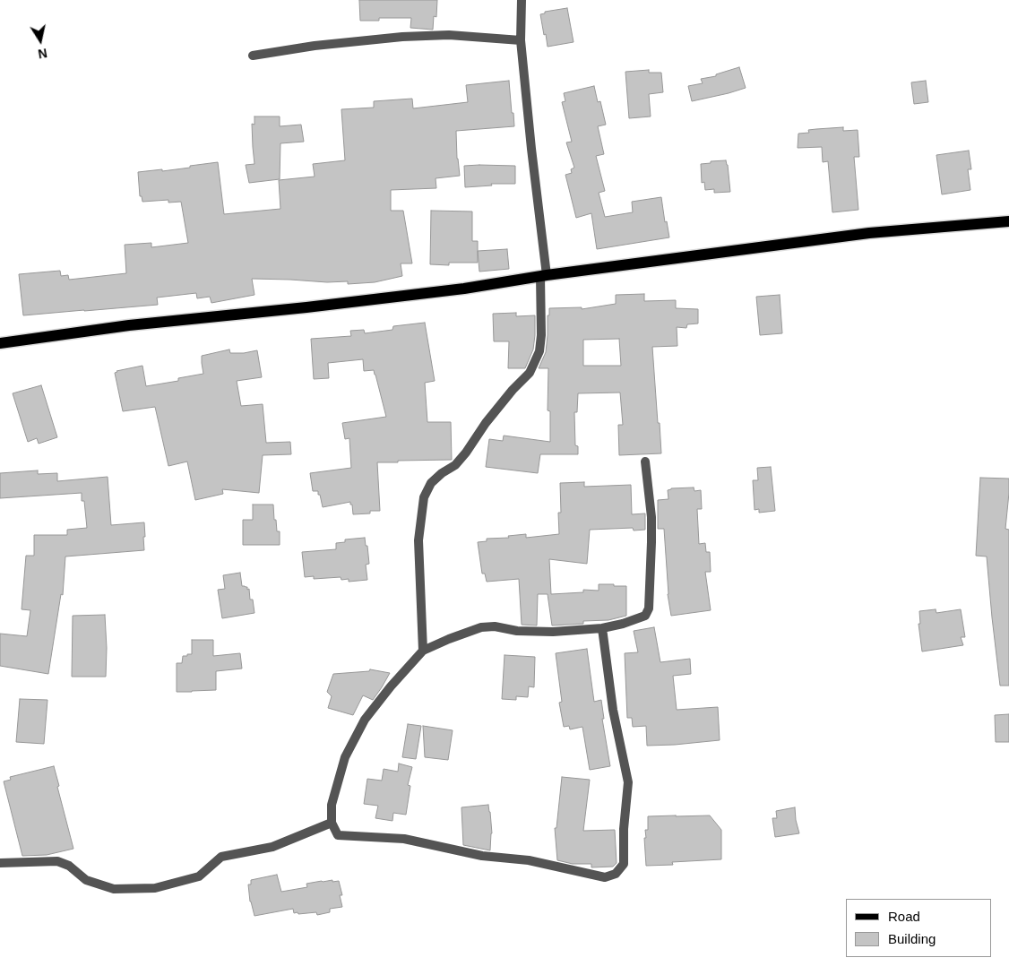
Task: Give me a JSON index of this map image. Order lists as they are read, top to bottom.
{
  "legend": ["Road", "Building"],
  "north": "bottom"
}
